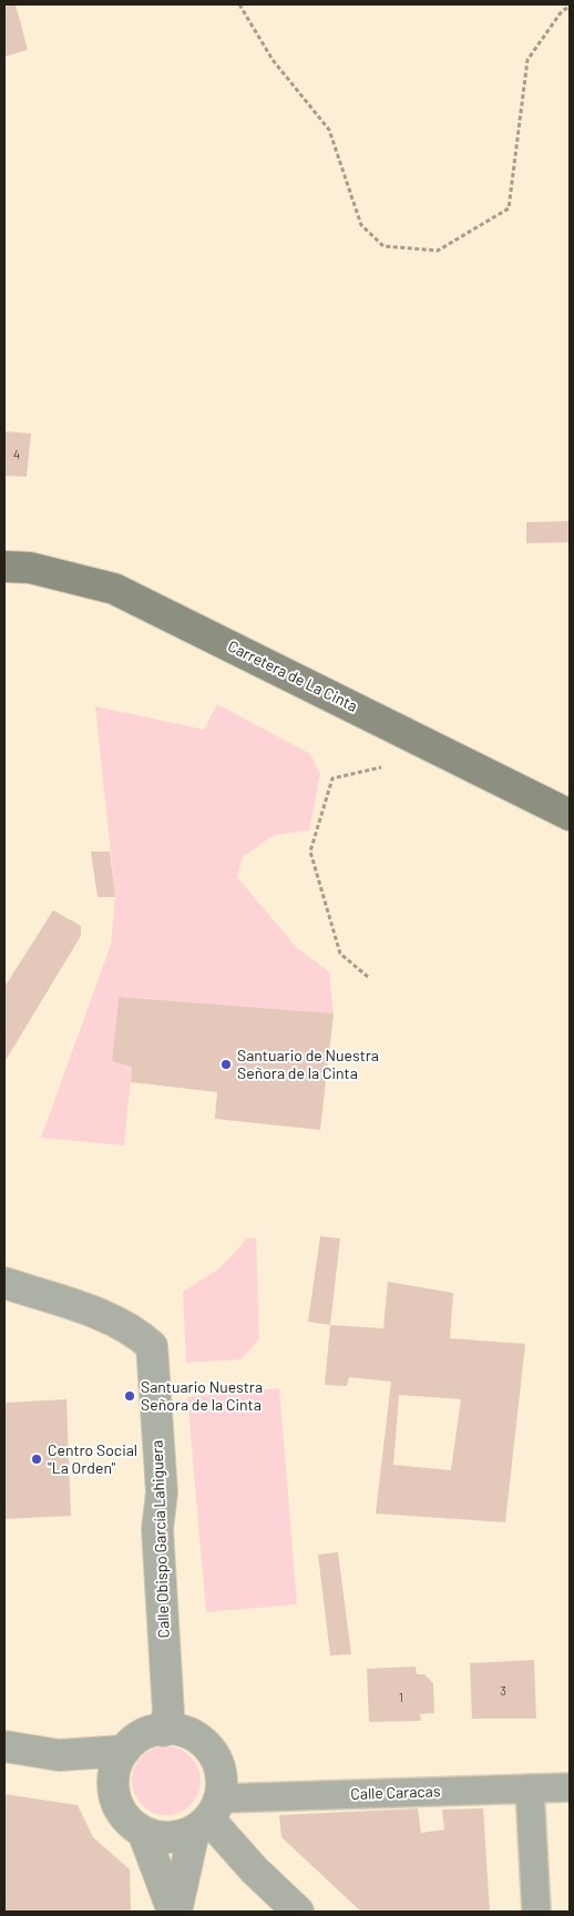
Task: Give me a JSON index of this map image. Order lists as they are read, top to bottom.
{
  "streets": {
    "main road": ["Carretera de La Cinta"],
    "street": ["Calle Obispo García Lahiguera", "Calle Caracas"]
  },
  "crossings": [
    ["Calle Obispo García Lahiguera", "Calle Caracas"]
  ],
  "places": ["Santuario de Nuestra Señora de la Cinta", "Santuario Nuestra Señora de la Cinta", "Centro Social \"La Orden\""],
  "house_numbers": ["4", "3", "1"]
}
